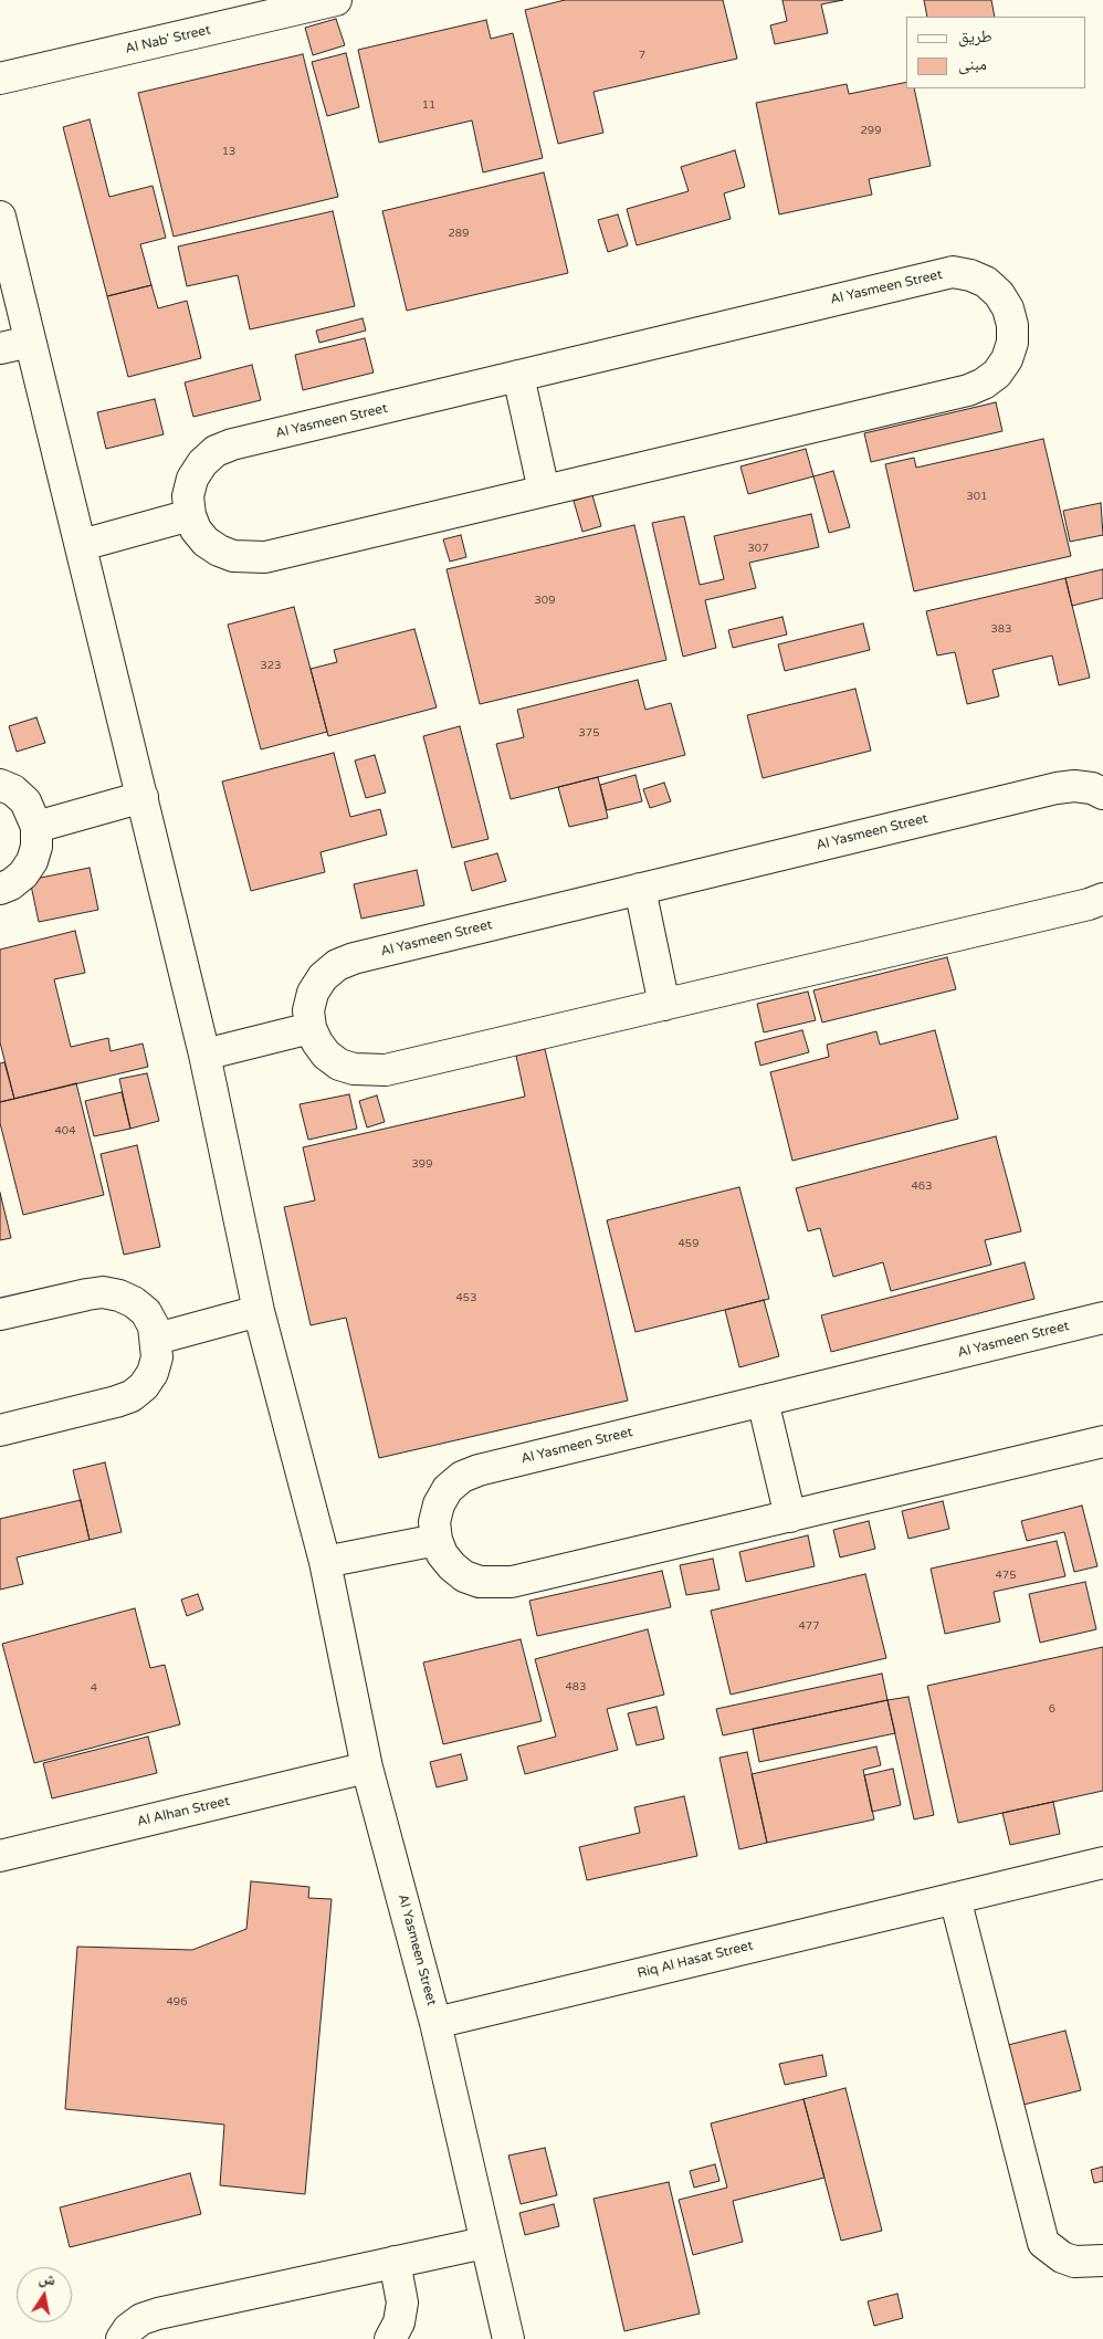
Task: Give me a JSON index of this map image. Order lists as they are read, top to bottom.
{
  "streets": {
    "street": [
      "Al Nab' Street",
      "Al Yasmeen Street",
      "Al Alhan Street",
      "Riq Al Hasat Street"
    ]
  },
  "crossings": [
    ["Al Yasmeen Street", "Al Alhan Street"],
    ["Al Yasmeen Street", "Riq Al Hasat Street"]
  ],
  "house_numbers": [
    "7",
    "11",
    "299",
    "13",
    "289",
    "301",
    "307",
    "309",
    "383",
    "323",
    "375",
    "404",
    "399",
    "463",
    "459",
    "453",
    "475",
    "477",
    "483",
    "4",
    "6",
    "496"
  ],
  "legend": ["طريق", "مبنى"],
  "north": "top"
}
